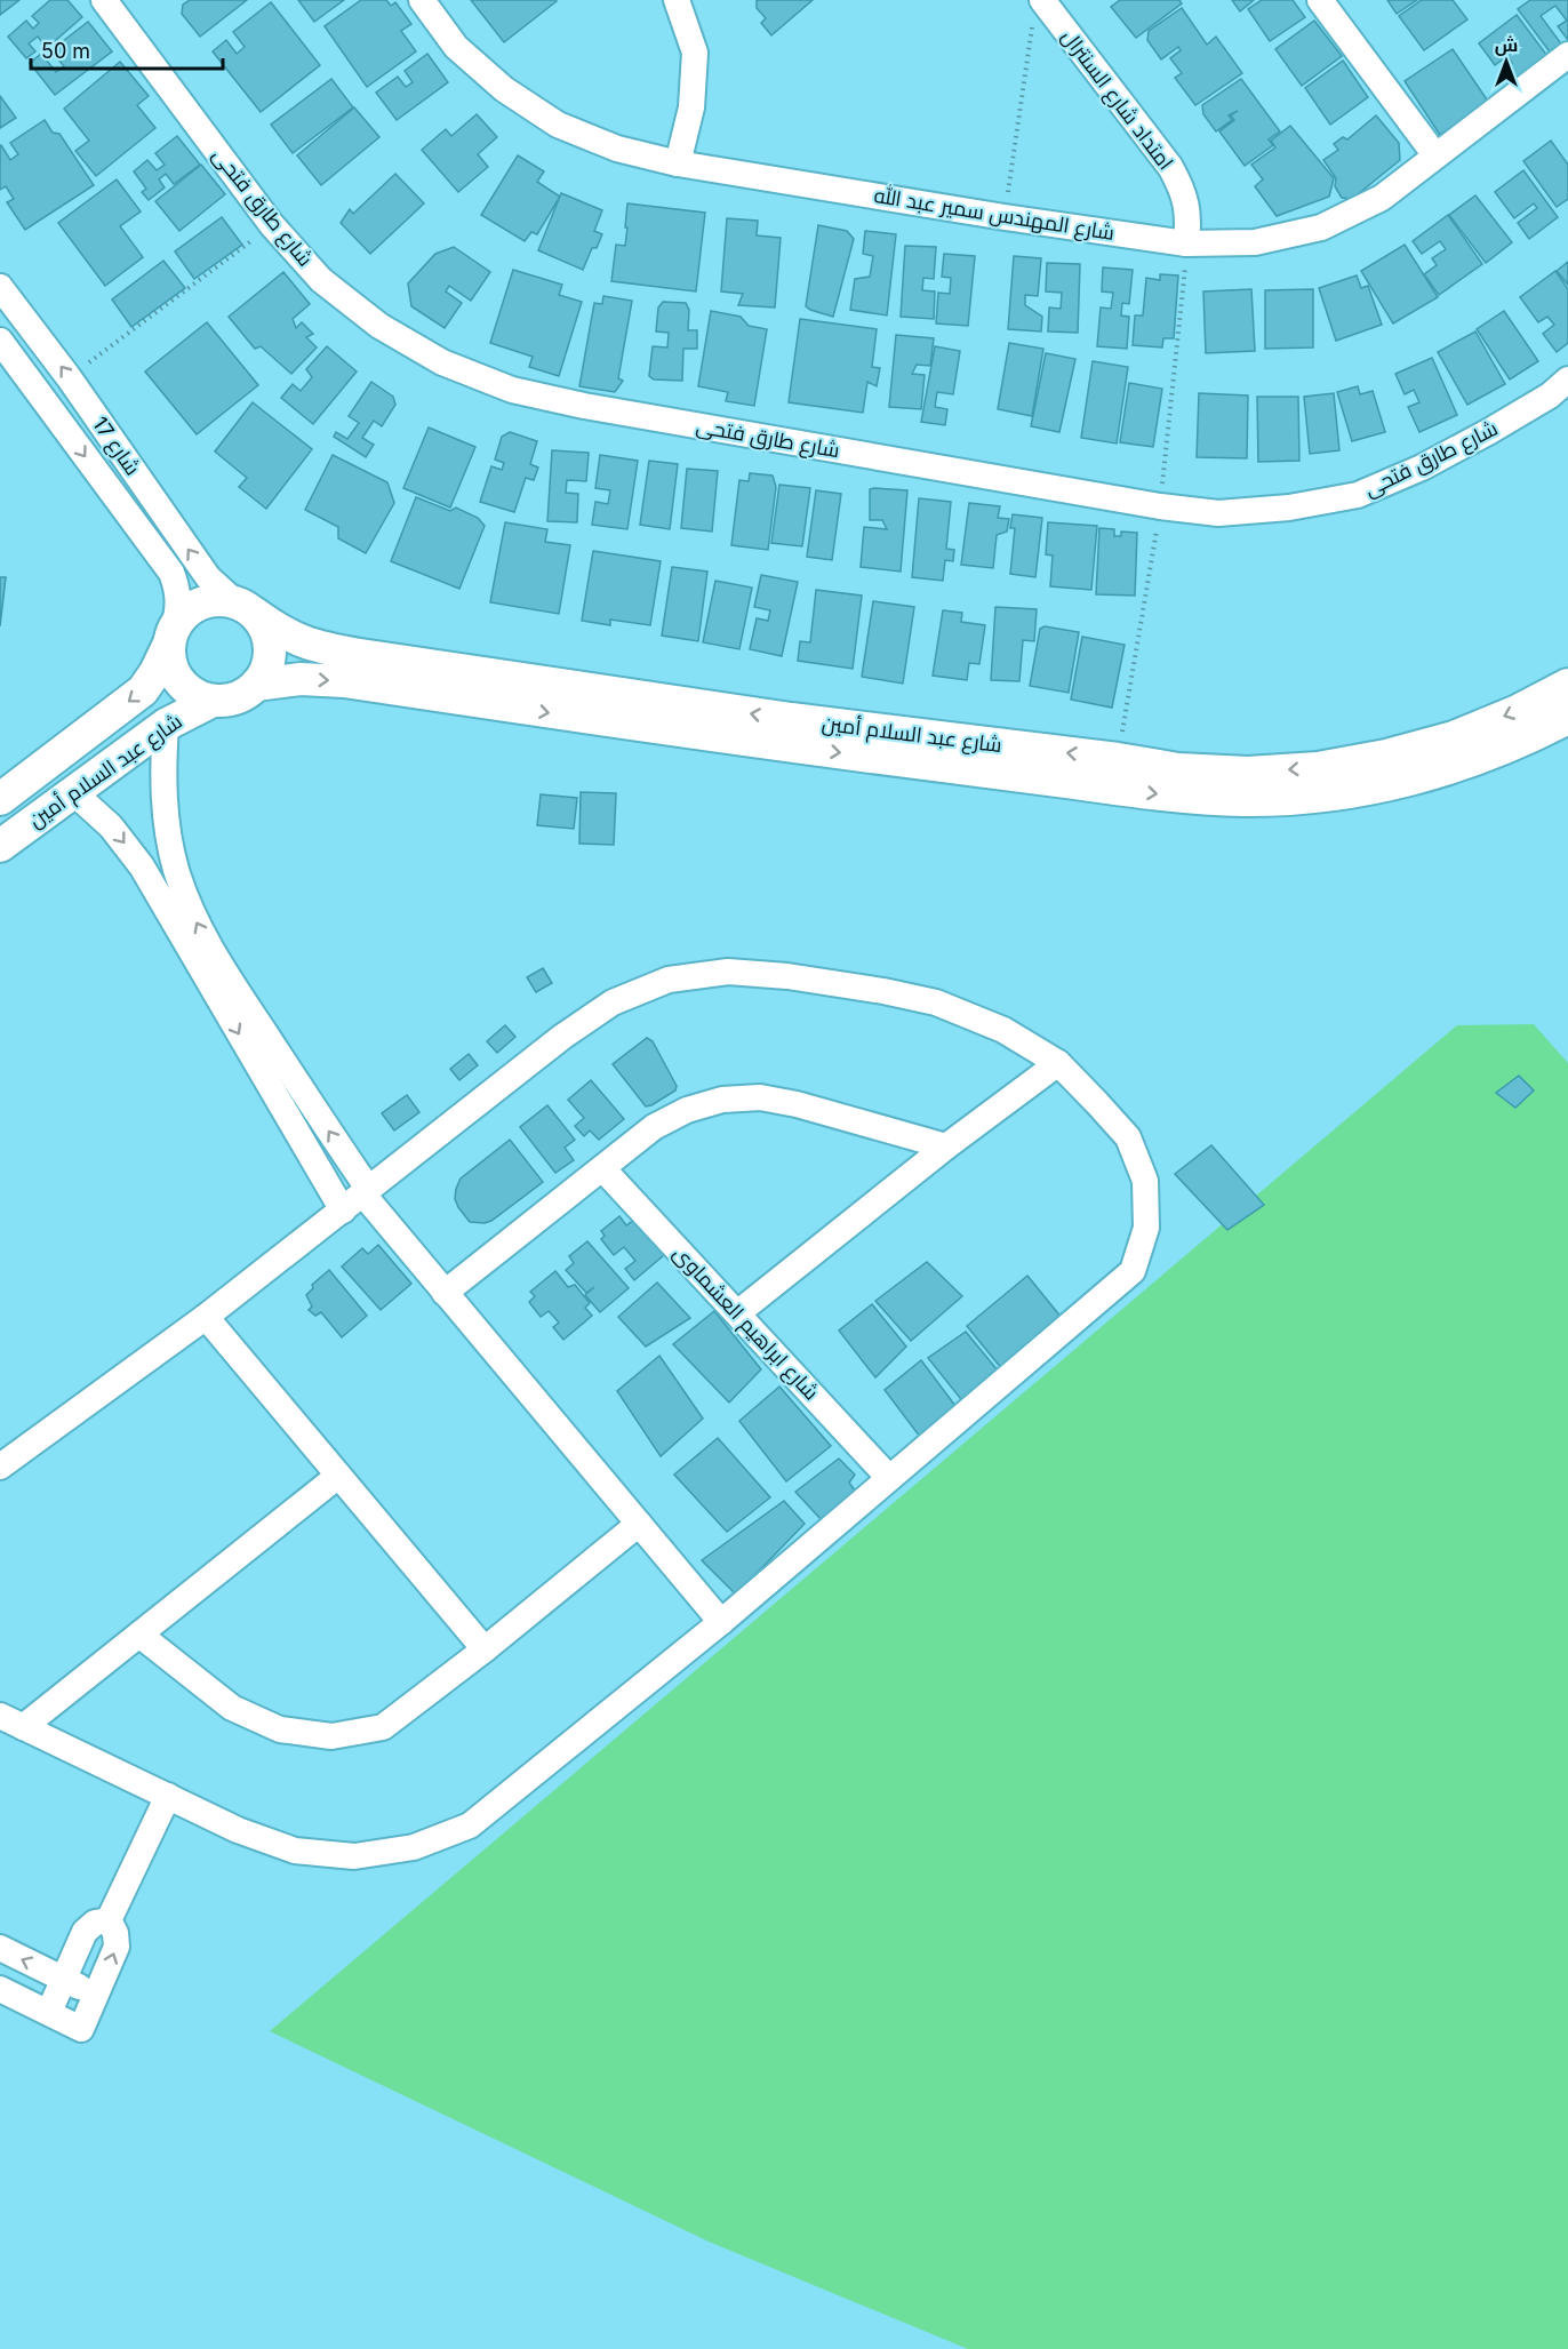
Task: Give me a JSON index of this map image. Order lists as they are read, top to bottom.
{
  "streets": {
    "street": [
      "امتداد شارع السنترال",
      "شارع طارق فتحى",
      "شارع المهندس سمير عبد الله",
      "شارع 17",
      "شارع عبد السلام أمين",
      "شارع ابراهيم العشماوى"
    ]
  },
  "crossings": [
    ["امتداد شارع السنترال", "شارع المهندس سمير عبد الله"],
    ["شارع 17", "شارع عبد السلام أمين"]
  ],
  "scale_bar": "50 m",
  "north": "top"
}
